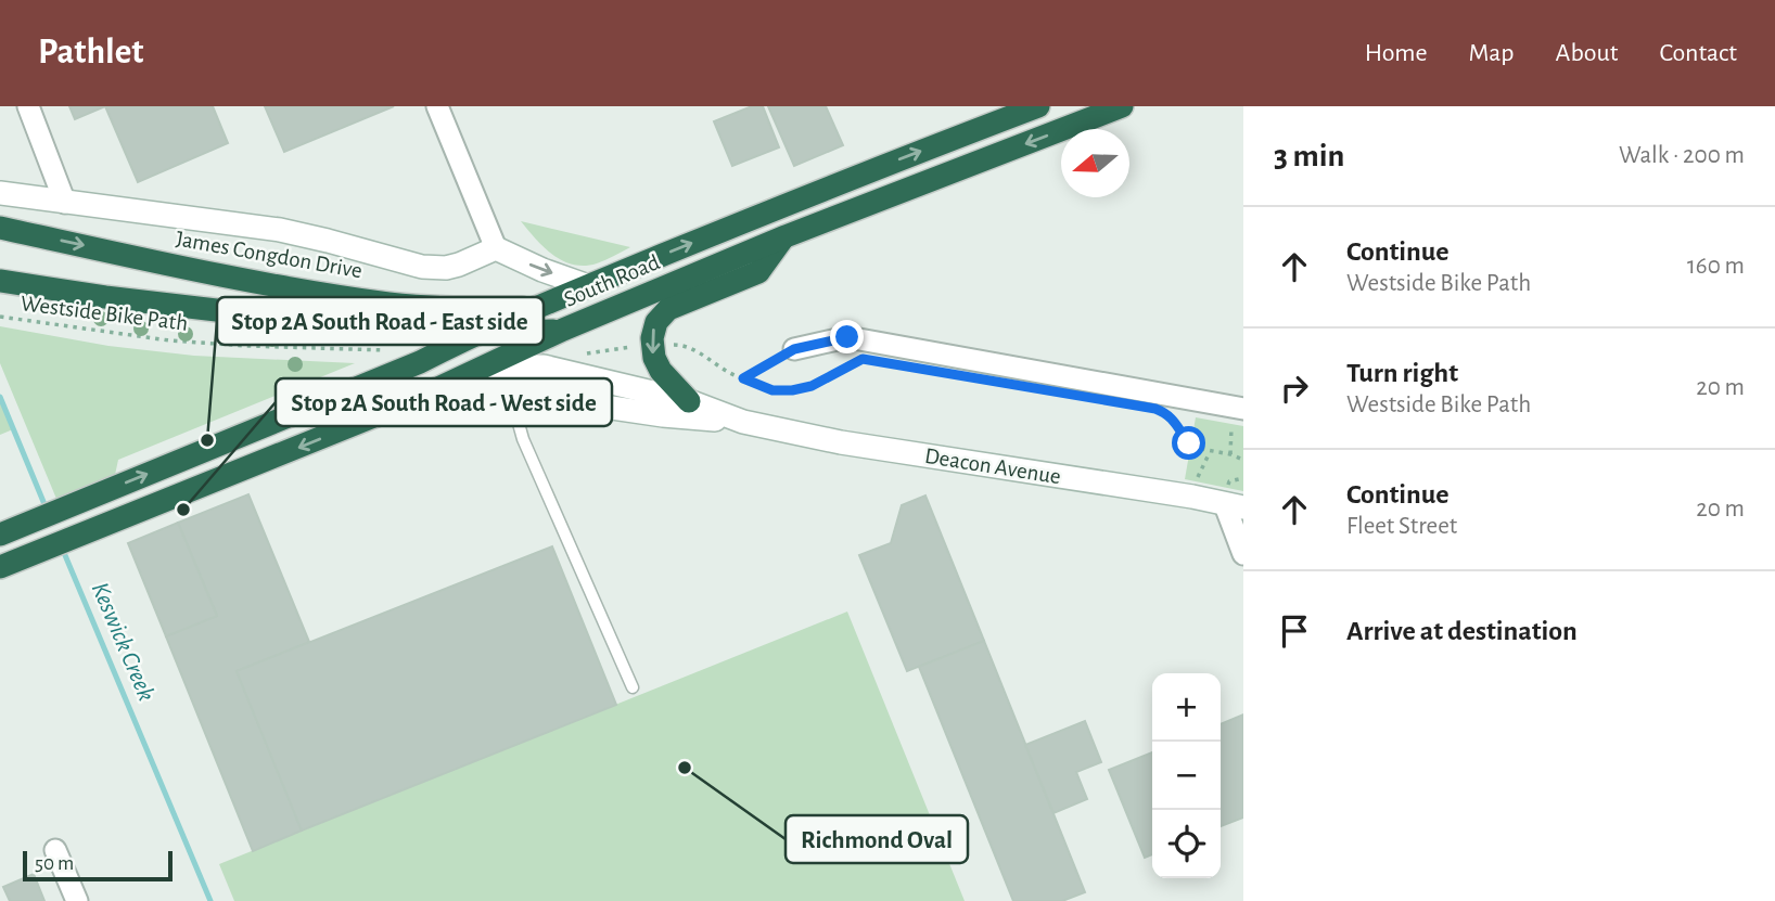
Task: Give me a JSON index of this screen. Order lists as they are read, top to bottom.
{
  "streets": {
    "highway": ["James Congdon Drive", "South Road"],
    "street": ["Deacon Avenue"],
    "path": ["Westside Bike Path"]
  },
  "crossings": [
    ["James Congdon Drive", "South Road"],
    ["South Road", "Deacon Avenue"]
  ],
  "water": ["Keswick Creek"],
  "places": ["Stop 2A South Road - East side", "Stop 2A South Road - West side", "Richmond Oval"],
  "scale_bar": "50 m",
  "north": "left",
  "page": {
    "header": "Pathlet",
    "nav": [
      "Home",
      "Map",
      "About",
      "Contact"
    ],
    "heading": ["3 min", "Walk · 200 m"],
    "list": [
      ["Continue", "Westside Bike Path", "160 m"],
      ["Turn right", "Westside Bike Path", "20 m"],
      ["Continue", "Fleet Street", "20 m"],
      "Arrive at destination"
    ],
    "map_buttons": ["+", "−"],
    "scale": "50 m"
  }
}
